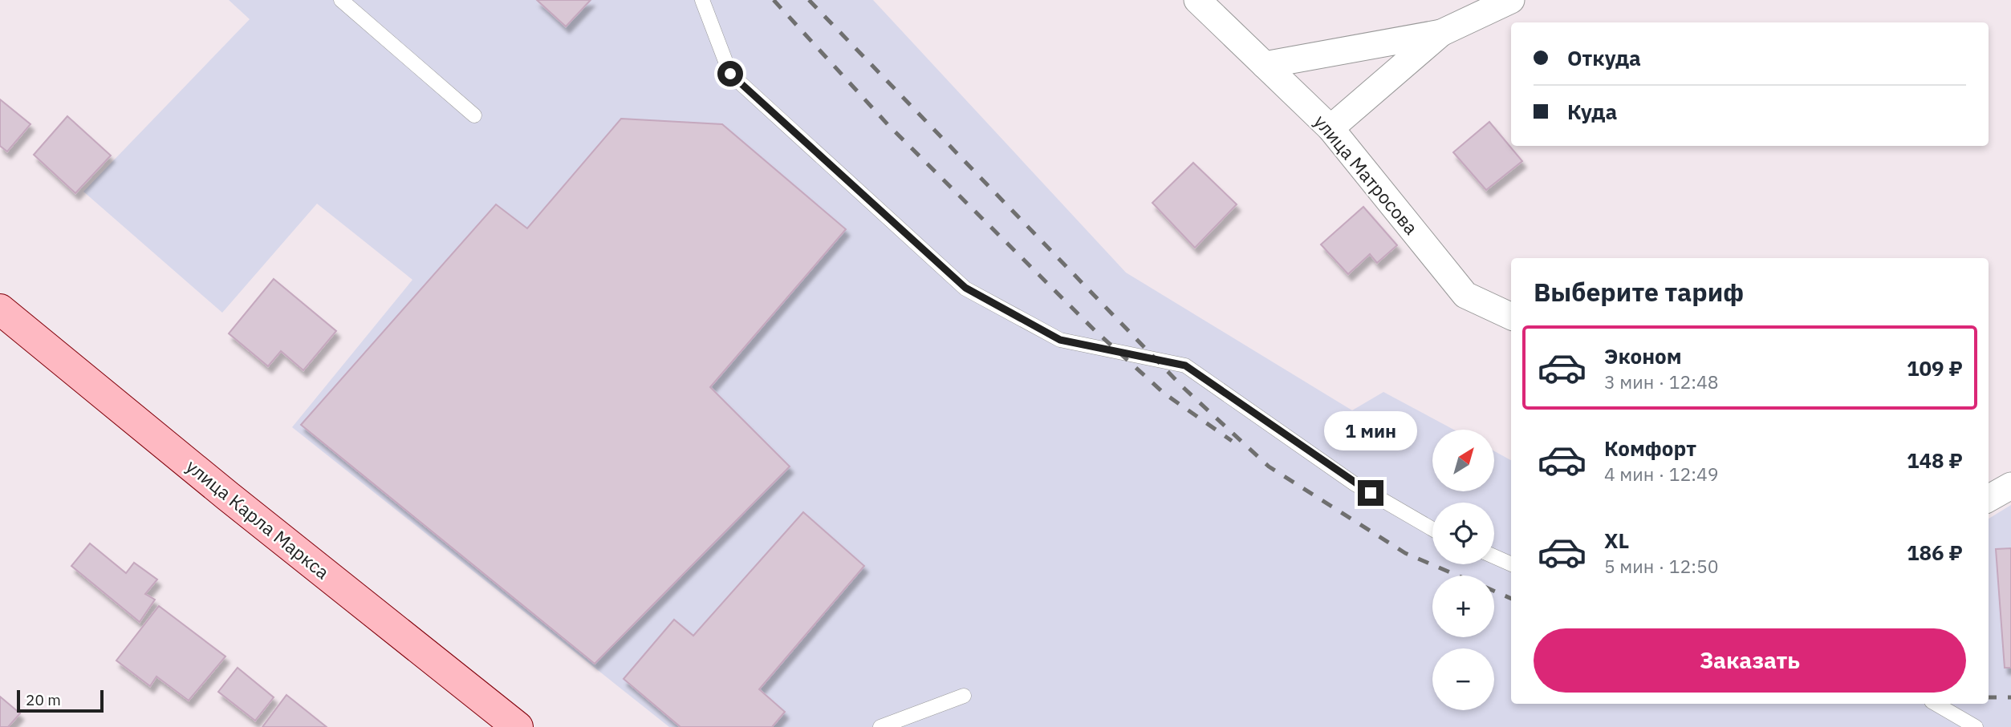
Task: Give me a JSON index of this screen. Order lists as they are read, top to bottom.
{
  "streets": {
    "main road": ["улица Карла Маркса"],
    "street": ["улица Матросова"]
  },
  "scale_bar": "20 m",
  "north": "top right",
  "page": {
    "banner": ["Откуда", "Куда"],
    "heading": "Выберите тариф",
    "list": [
      {
        "name": "Эконом",
        "note": "3 мин · 12:48",
        "value": "109 ₽"
      },
      {
        "name": "Комфорт",
        "note": "4 мин · 12:49",
        "value": "148 ₽"
      },
      {
        "name": "XL",
        "note": "5 мин · 12:50",
        "value": "186 ₽"
      }
    ],
    "bubble": "1 мин",
    "map_buttons": ["+", "−"],
    "buttons": "Заказать",
    "scale": "20 m"
  }
}
